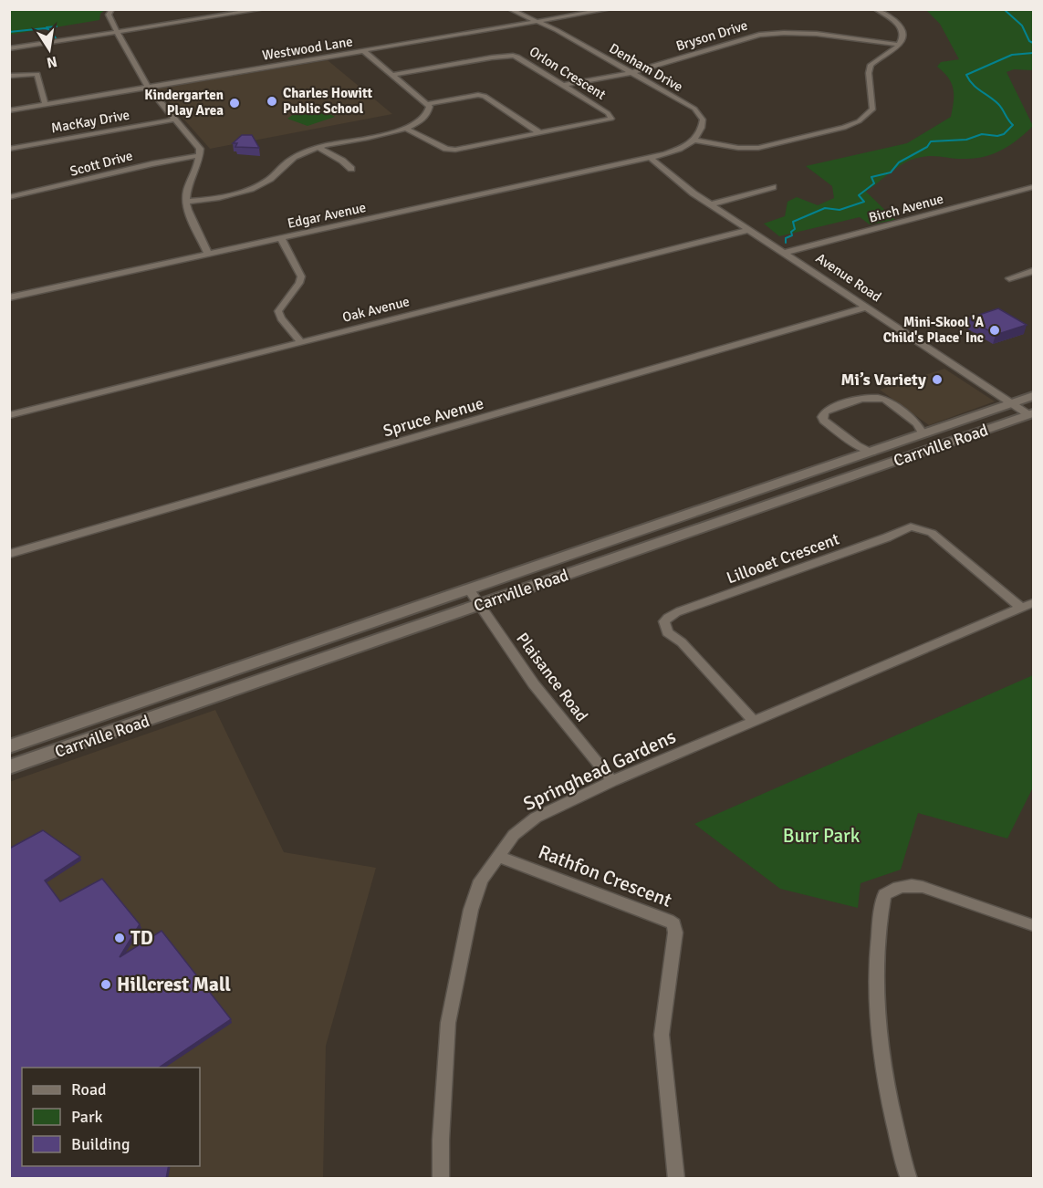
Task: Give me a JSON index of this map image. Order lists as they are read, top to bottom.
{
  "streets": {
    "main road": ["Carrville Road"],
    "street": [
      "Bryson Drive",
      "Westwood Lane",
      "Denham Drive",
      "Orlon Crescent",
      "MacKay Drive",
      "Scott Drive",
      "Birch Avenue",
      "Edgar Avenue",
      "Avenue Road",
      "Oak Avenue",
      "Spruce Avenue",
      "Lillooet Crescent",
      "Plaisance Road",
      "Springhead Gardens",
      "Rathfon Crescent"
    ]
  },
  "crossings": [
    ["Bryson Drive", "Denham Drive"],
    ["Bryson Drive", "Orlon Crescent"],
    ["Westwood Lane", "Denham Drive"],
    ["Birch Avenue", "Avenue Road"],
    ["Edgar Avenue", "Avenue Road"],
    ["Avenue Road", "Oak Avenue"],
    ["Avenue Road", "Spruce Avenue"],
    ["Avenue Road", "Carrville Road"],
    ["Carrville Road", "Plaisance Road"],
    ["Lillooet Crescent", "Springhead Gardens"],
    ["Plaisance Road", "Springhead Gardens"],
    ["Springhead Gardens", "Rathfon Crescent"]
  ],
  "parks": ["Burr Park"],
  "places": [
    "Charles Howitt Public School",
    "Kindergarten Play Area",
    "Mini-Skool 'A Child's Place' Inc",
    "Mi’s Variety",
    "TD",
    "Hillcrest Mall"
  ],
  "legend": ["Road", "Park", "Building"],
  "north": "bottom"
}
